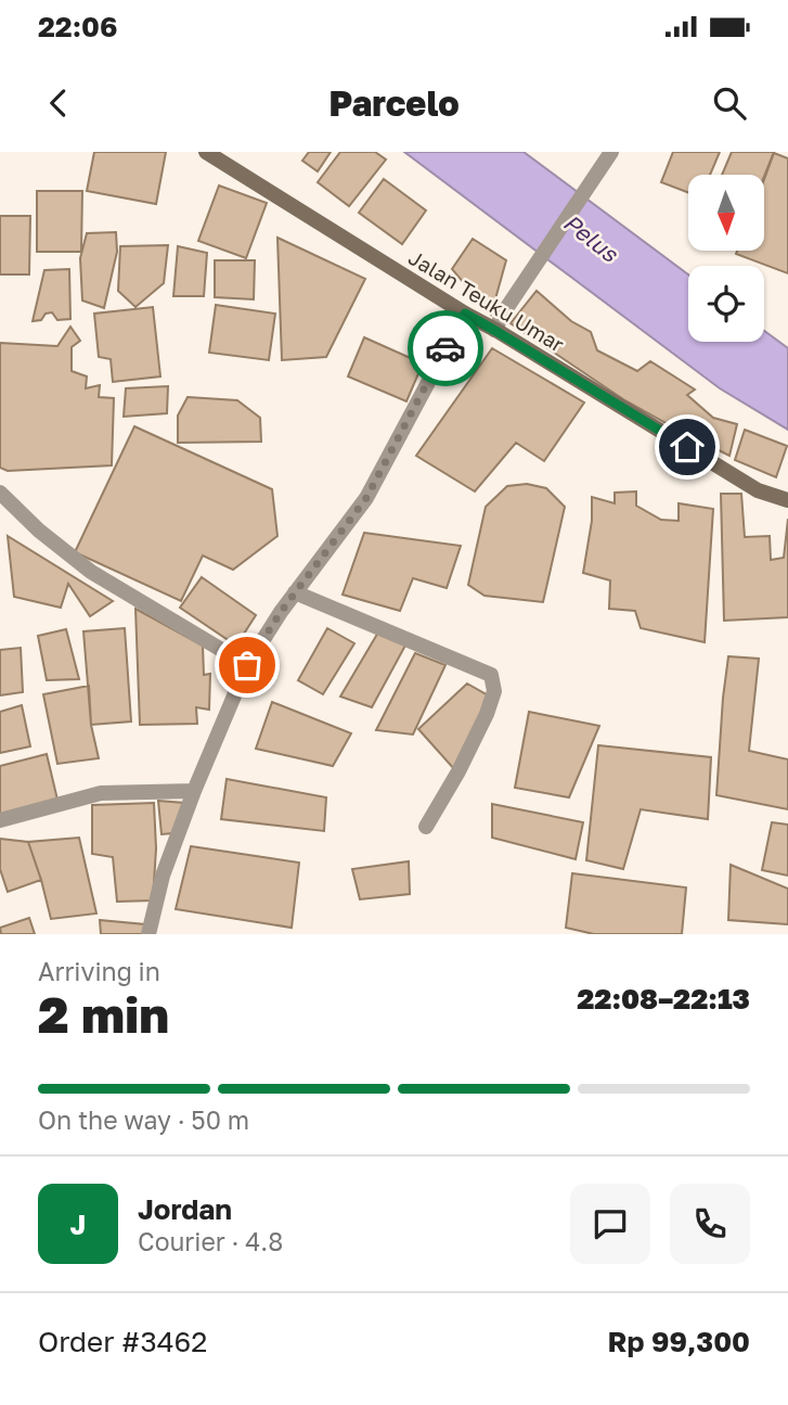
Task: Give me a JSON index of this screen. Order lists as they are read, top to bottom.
{
  "streets": {
    "main road": ["Jalan Teuku Umar"]
  },
  "water": ["Pelus"],
  "north": "bottom",
  "page": {
    "status": "22:06",
    "header": "Parcelo",
    "heading": ["2 min", "Arriving in", "22:08–22:13"],
    "panel": [
      "Jordan",
      "Courier · 4.8",
      "Order #3462",
      "Rp 99,300"
    ],
    "bar": "On the way · 50 m",
    "round": "J"
  }
}
